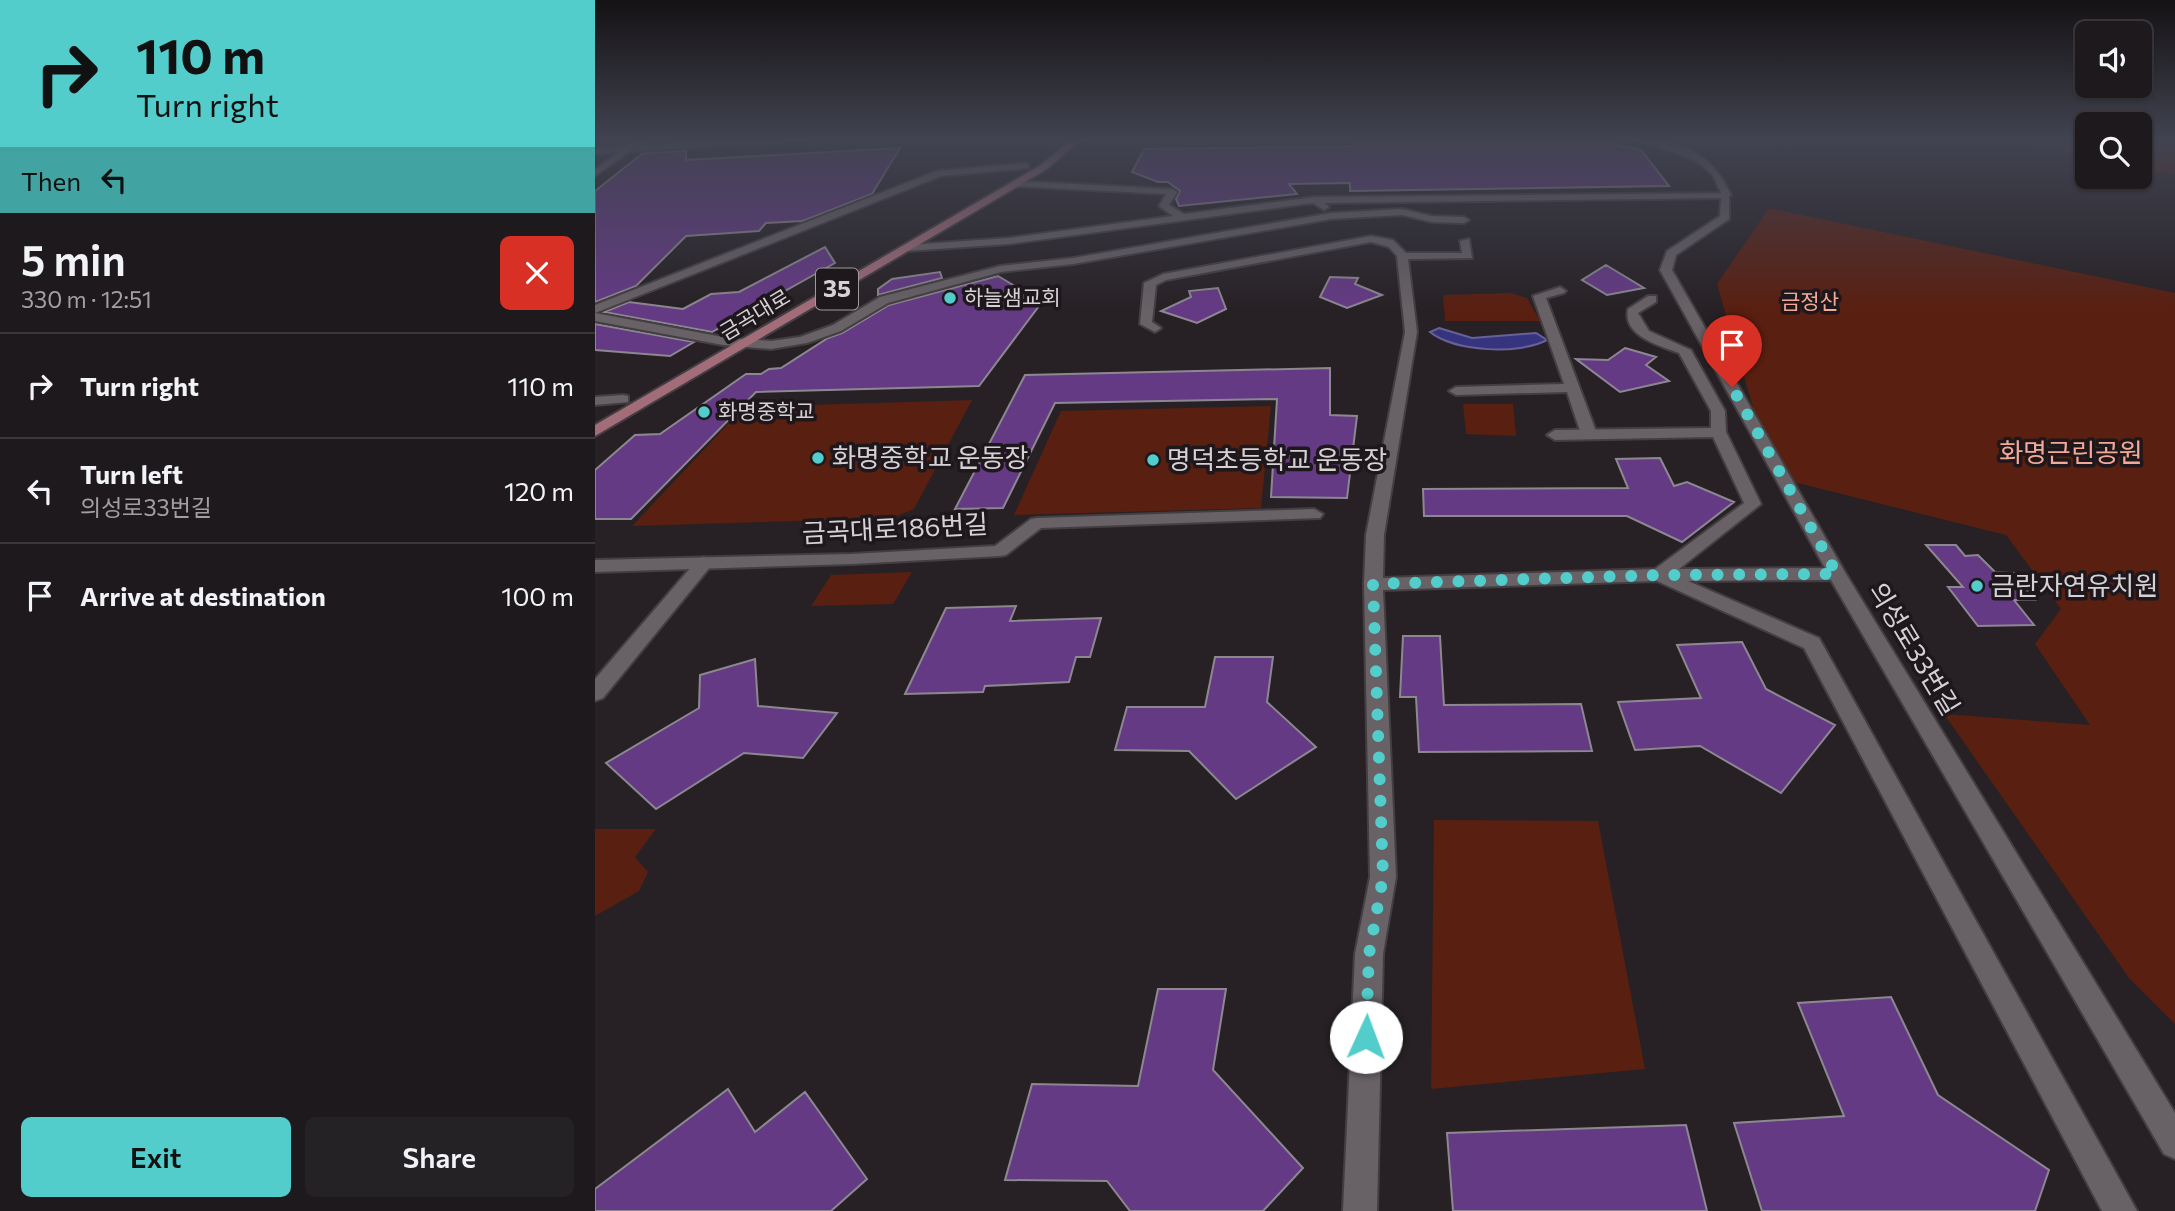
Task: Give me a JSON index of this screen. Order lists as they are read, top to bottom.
{
  "streets": {
    "main road": ["35", "금곡대로"],
    "street": ["금곡대로186번길", "의성로33번길"]
  },
  "parks": ["금정산", "화명근린공원"],
  "places": [
    "하늘샘교회",
    "화명중학교",
    "화명중학교 운동장",
    "명덕초등학교 운동장",
    "금란자연유치원"
  ],
  "page": {
    "turn": ["110 m", "Turn right"],
    "then": "Then",
    "heading": ["5 min", "330 m · 12:51"],
    "list": [
      {
        "name": "Turn right",
        "value": "110 m"
      },
      {
        "name": "Turn left",
        "note": "의성로33번길",
        "value": "120 m"
      },
      {
        "name": "Arrive at destination",
        "value": "100 m"
      }
    ],
    "buttons": ["Exit", "Share"]
  }
}
